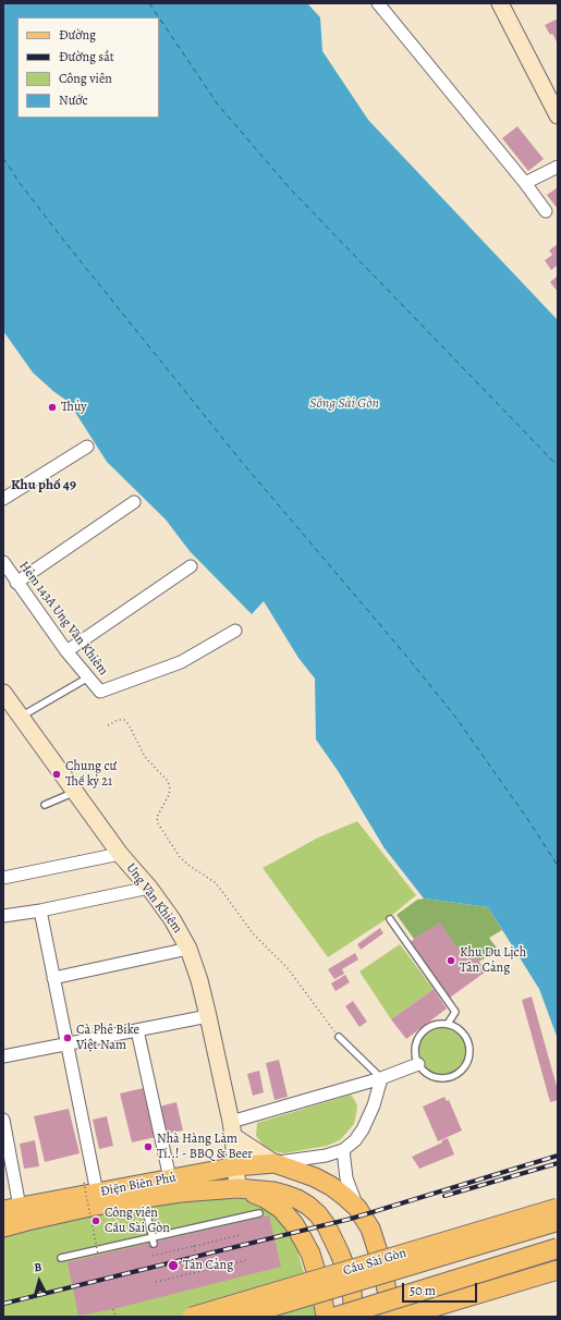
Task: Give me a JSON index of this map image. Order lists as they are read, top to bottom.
{
  "streets": {
    "highway": ["Cầu Sài Gòn"],
    "main road": ["Ung Văn Khiêm", "Điện Biên Phủ"],
    "street": ["Hẻm 143A Ung Văn Khiêm"]
  },
  "crossings": [
    ["Ung Văn Khiêm", "Điện Biên Phủ"]
  ],
  "districts": ["Khu phố 49"],
  "water": ["Sông Sài Gòn"],
  "places": [
    "Thủy",
    "Chung cư Thế kỷ 21",
    "Khu Du Lịch Tân Cảng",
    "Cà Phê Bike Việt Nam",
    "Nhà Hàng Làm Tí..! - BBQ & Beer",
    "Công viên Cầu Sài Gòn",
    "Tân Cảng"
  ],
  "legend": [
    "Đường",
    "Đường sắt",
    "Công viên",
    "Nước"
  ],
  "scale_bar": "50 m",
  "north": "top"
}
